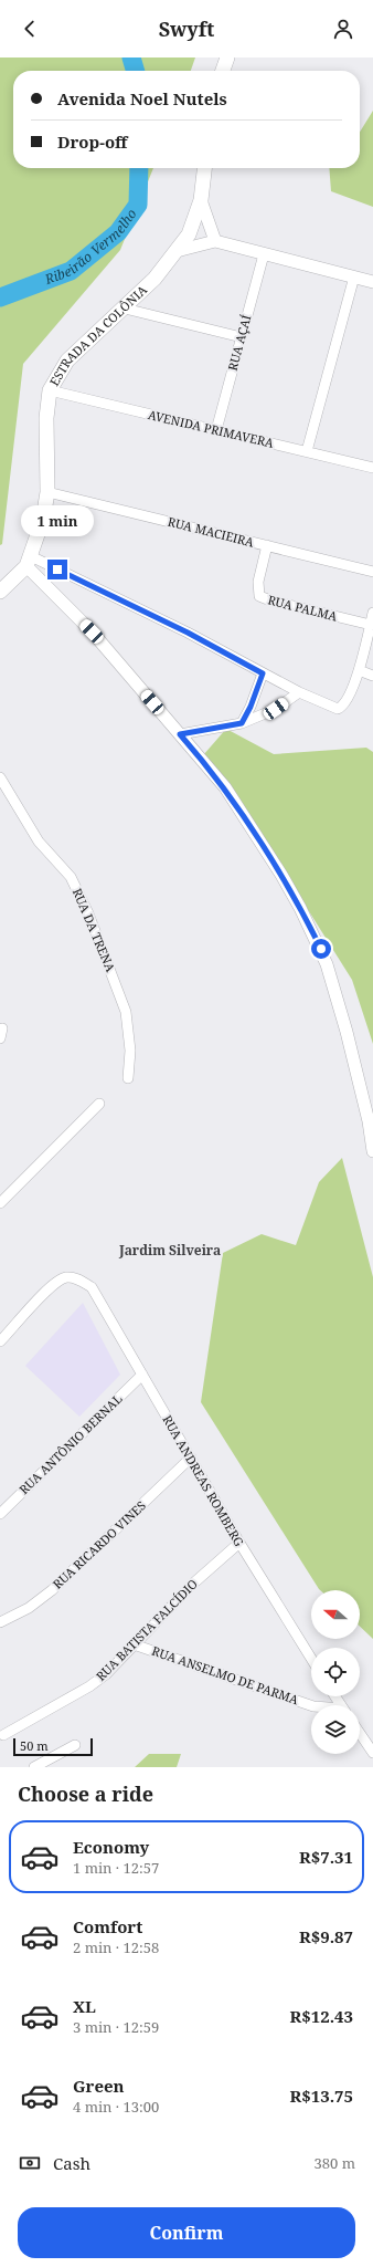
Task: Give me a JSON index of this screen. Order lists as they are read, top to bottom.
{
  "streets": {
    "main road": ["ESTRADA DA COLÔNIA"],
    "street": [
      "RUA AÇAÍ",
      "AVENIDA PRIMAVERA",
      "RUA MACIEIRA",
      "RUA PALMA",
      "RUA DA TRENA",
      "RUA ANTÔNIO BERNAL",
      "RUA ANDREAS ROMBERG",
      "RUA RICARDO VINES",
      "RUA BATISTA FALCÍDIO",
      "RUA ANSELMO DE PARMA"
    ]
  },
  "crossings": [
    ["ESTRADA DA COLÔNIA", "AVENIDA PRIMAVERA"],
    ["ESTRADA DA COLÔNIA", "RUA MACIEIRA"],
    ["RUA AÇAÍ", "AVENIDA PRIMAVERA"],
    ["RUA MACIEIRA", "RUA PALMA"],
    ["RUA ANTÔNIO BERNAL", "RUA ANDREAS ROMBERG"],
    ["RUA ANDREAS ROMBERG", "RUA RICARDO VINES"],
    ["RUA ANDREAS ROMBERG", "RUA BATISTA FALCÍDIO"],
    ["RUA BATISTA FALCÍDIO", "RUA ANSELMO DE PARMA"]
  ],
  "districts": ["Jardim Silveira"],
  "water": ["Ribeirão Vermelho"],
  "scale_bar": "50 m",
  "north": "left",
  "page": {
    "header": "Swyft",
    "banner": ["Avenida Noel Nutels", "Drop-off"],
    "bubble": "1 min",
    "scale": "50 m",
    "heading": "Choose a ride",
    "list": [
      {
        "name": "Economy",
        "note": "1 min · 12:57",
        "value": "R$7.31"
      },
      {
        "name": "Comfort",
        "note": "2 min · 12:58",
        "value": "R$9.87"
      },
      {
        "name": "XL",
        "note": "3 min · 12:59",
        "value": "R$12.43"
      },
      {
        "name": "Green",
        "note": "4 min · 13:00",
        "value": "R$13.75"
      }
    ],
    "pay": ["Cash", "380 m"],
    "buttons": "Confirm"
  }
}
